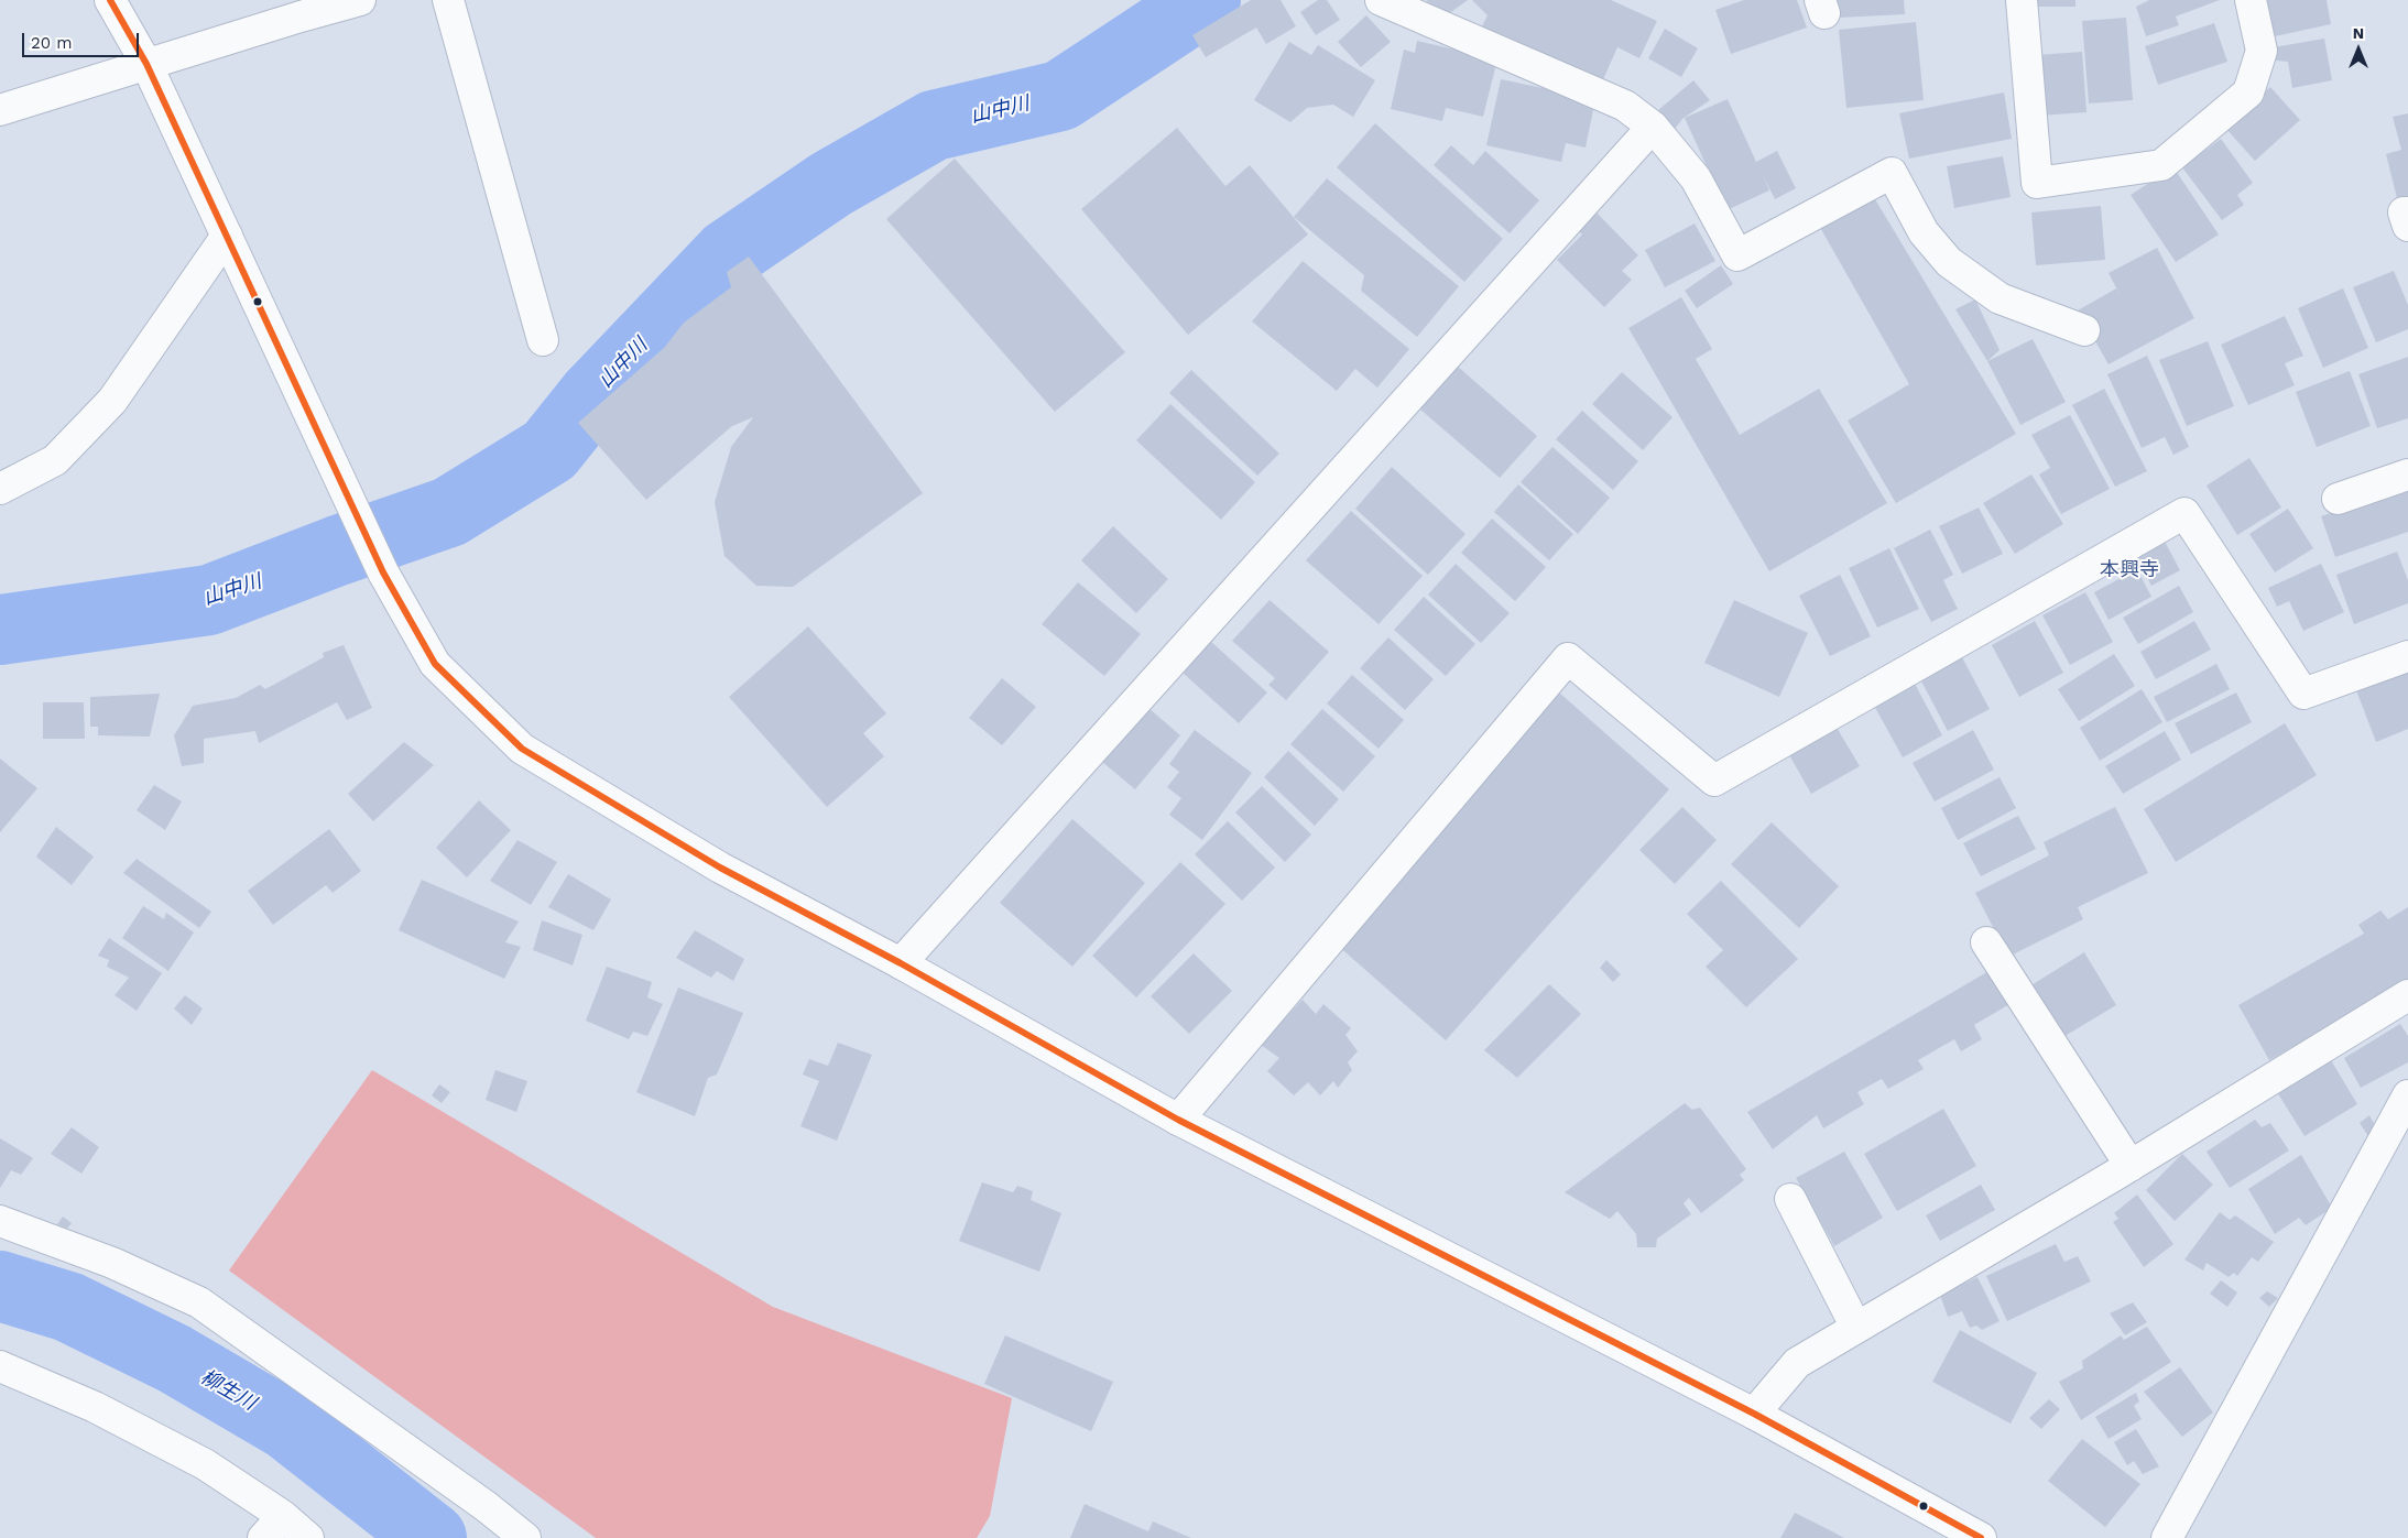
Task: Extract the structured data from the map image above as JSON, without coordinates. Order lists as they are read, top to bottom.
{
  "districts": ["本興寺"],
  "water": ["山中川", "柳生川"],
  "scale_bar": "20 m",
  "north": "top"
}
